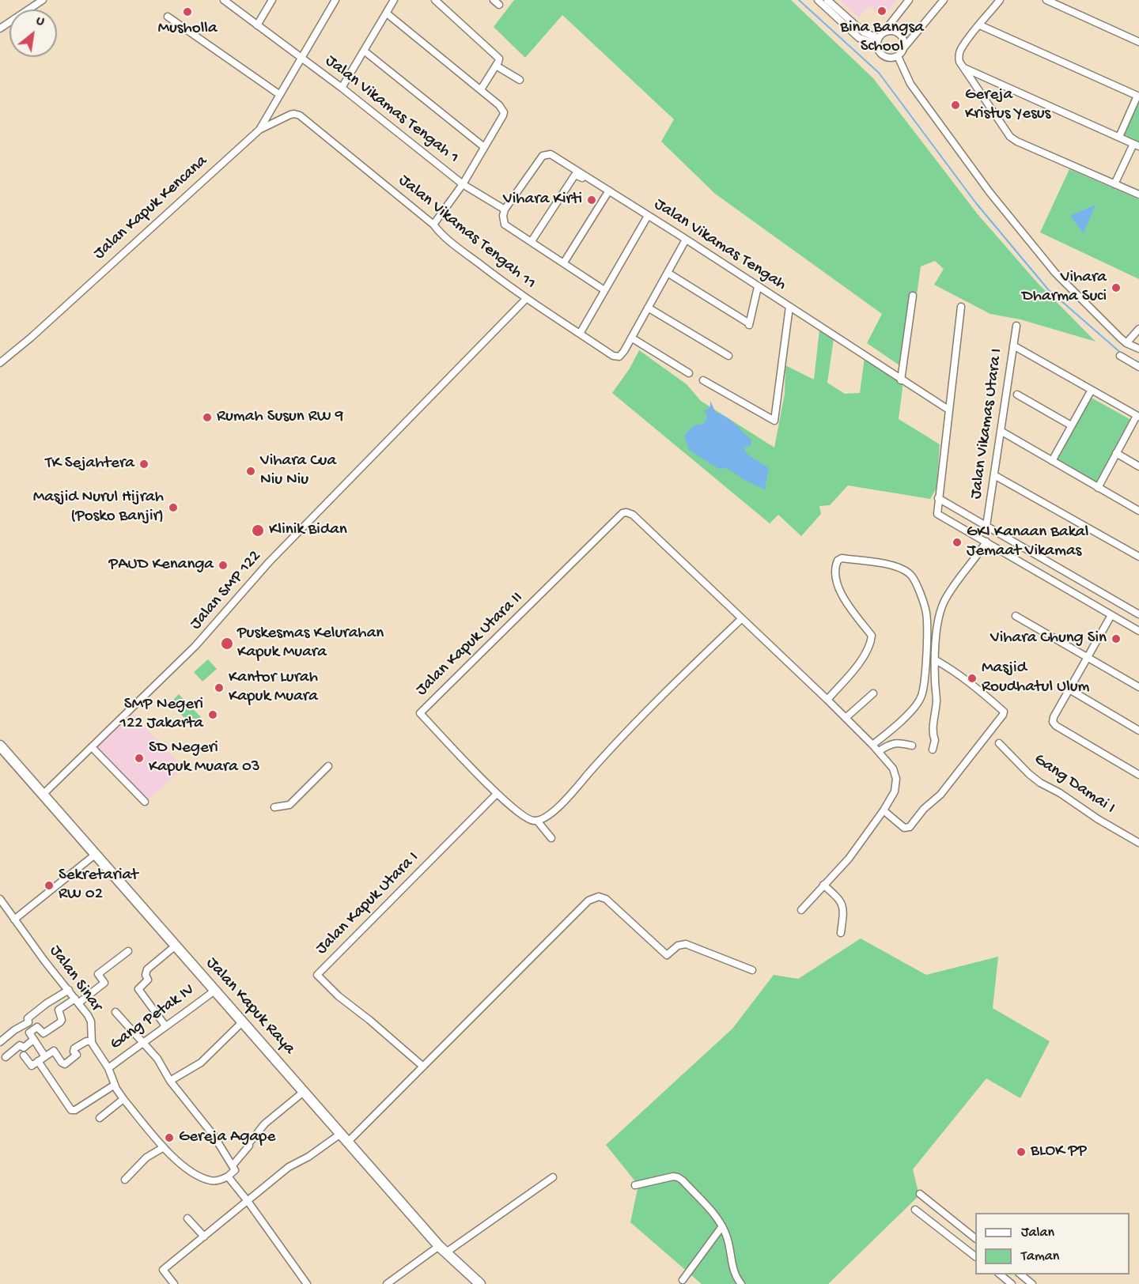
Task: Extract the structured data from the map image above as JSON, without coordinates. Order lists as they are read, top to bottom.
{
  "streets": {
    "main road": ["Jalan Kapuk Raya"],
    "street": [
      "Jalan Vikamas Tengah 1",
      "Jalan Kapuk Kencana",
      "Jalan Vikamas Tengah 11",
      "Jalan Vikamas Tengah",
      "Jalan Vikamas Utara I",
      "Jalan SMP 122",
      "Jalan Kapuk Utara II",
      "Gang Damai I",
      "Jalan Kapuk Utara I",
      "Jalan Sinar",
      "Gang Petak IV"
    ]
  },
  "crossings": [
    ["Jalan Vikamas Tengah 1", "Jalan Kapuk Kencana"],
    ["Jalan Vikamas Tengah 1", "Jalan Vikamas Tengah 11"],
    ["Jalan Vikamas Tengah 1", "Jalan Vikamas Tengah"],
    ["Jalan Kapuk Kencana", "Jalan Vikamas Tengah 11"],
    ["Jalan Vikamas Tengah 11", "Jalan Vikamas Tengah"],
    ["Jalan Vikamas Tengah 11", "Jalan SMP 122"],
    ["Jalan SMP 122", "Jalan Kapuk Raya"],
    ["Jalan Kapuk Utara II", "Jalan Kapuk Utara I"],
    ["Jalan Sinar", "Gang Petak IV"],
    ["Jalan Kapuk Raya", "Gang Petak IV"]
  ],
  "places": [
    "Bina Bangsa School",
    "Musholla",
    "Gereja Kristus Yesus",
    "Vihara Kirti",
    "Vihara Dharma Suci",
    "Rumah Susun RW 9",
    "TK Sejahtera",
    "Vihara Cua Niu Niu",
    "Masjid Nurul Hijrah (Posko Banjir)",
    "Klinik Bidan",
    "GKI Kanaan Bakal Jemaat Vikamas",
    "PAUD Kenanga",
    "Vihara Chung Sin",
    "Puskesmas Kelurahan Kapuk Muara",
    "Masjid Roudhatul Ulum",
    "Kantor Lurah Kapuk Muara",
    "SMP Negeri 122 Jakarta",
    "SD Negeri Kapuk Muara 03",
    "Sekretariat RW 02",
    "Gereja Agape",
    "BLOK PP"
  ],
  "legend": ["Jalan", "Taman"],
  "north": "top right"
}
